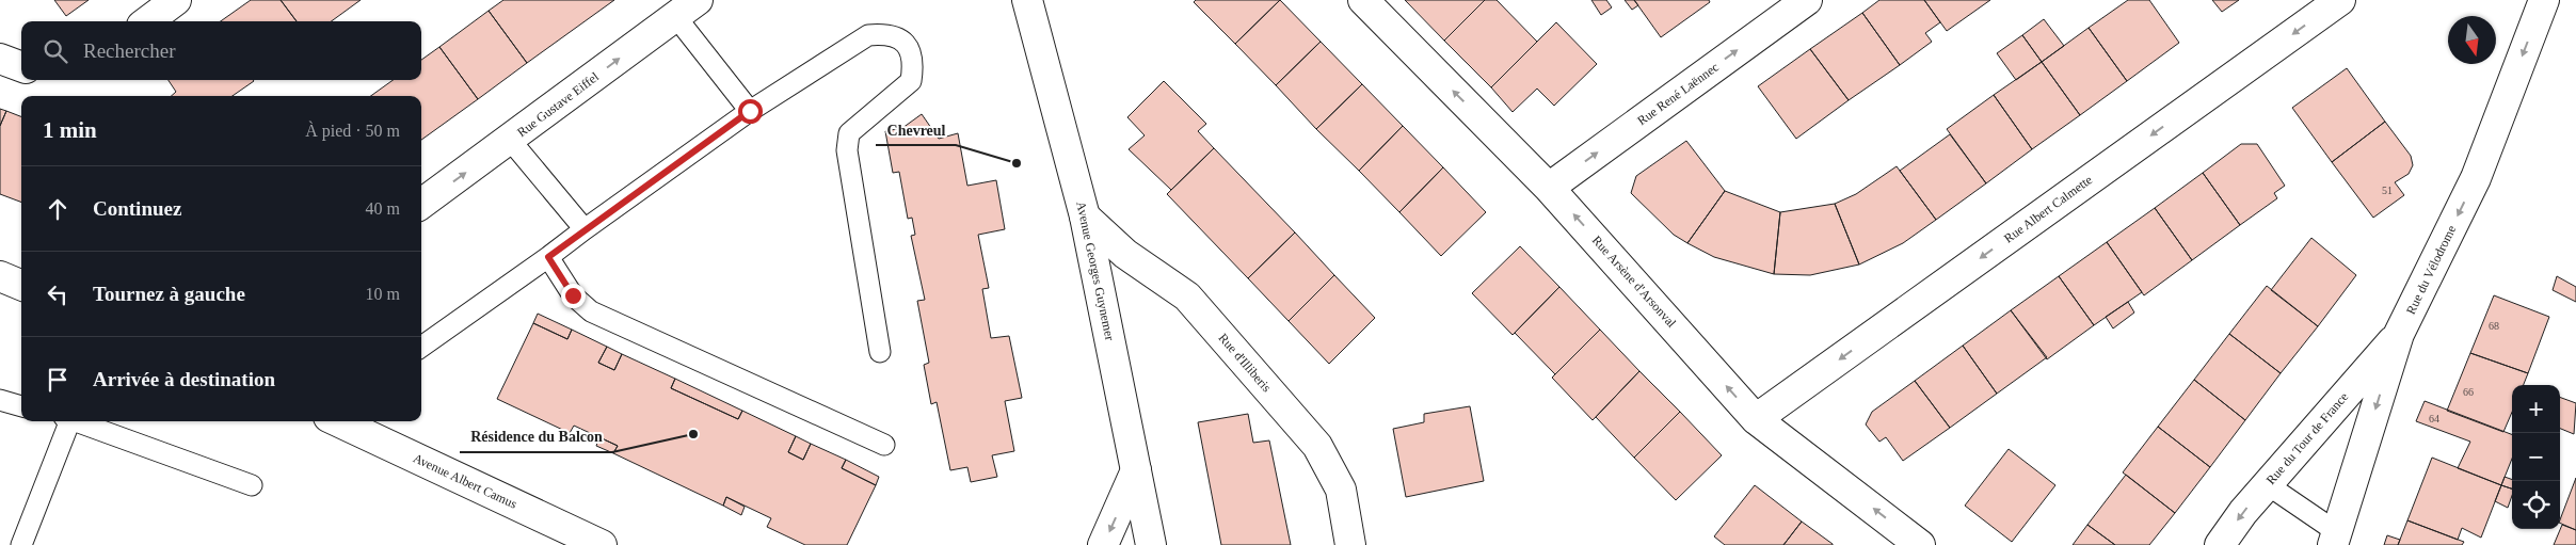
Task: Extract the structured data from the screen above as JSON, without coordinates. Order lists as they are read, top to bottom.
{
  "streets": {
    "street": [
      "Rue René Laënnec",
      "Rue Gustave Eiffel",
      "Rue Albert Calmette",
      "Rue du Vélodrome",
      "Avenue Georges Guynemer",
      "Rue Arsène d'Arsonval",
      "Rue d'Illiberis",
      "Rue du Tour de France",
      "Avenue Albert Camus"
    ]
  },
  "crossings": [
    ["Rue René Laënnec", "Rue Arsène d'Arsonval"],
    ["Rue Albert Calmette", "Rue Arsène d'Arsonval"],
    ["Rue du Vélodrome", "Rue du Tour de France"],
    ["Avenue Georges Guynemer", "Rue d'Illiberis"]
  ],
  "one_way": [
    "Rue René Laënnec",
    "Rue Gustave Eiffel",
    "Rue Albert Calmette",
    "Rue du Vélodrome",
    "Rue Arsène d'Arsonval"
  ],
  "places": ["Chevreul", "Résidence du Balcon"],
  "house_numbers": [
    "51",
    "68",
    "66",
    "64"
  ],
  "north": "bottom",
  "page": {
    "search": "Rechercher",
    "heading": ["1 min", "À pied · 50 m"],
    "list": [
      ["Continuez", "40 m"],
      ["Tournez à gauche", "10 m"],
      "Arrivée à destination"
    ],
    "map_buttons": ["+", "−"]
  }
}
